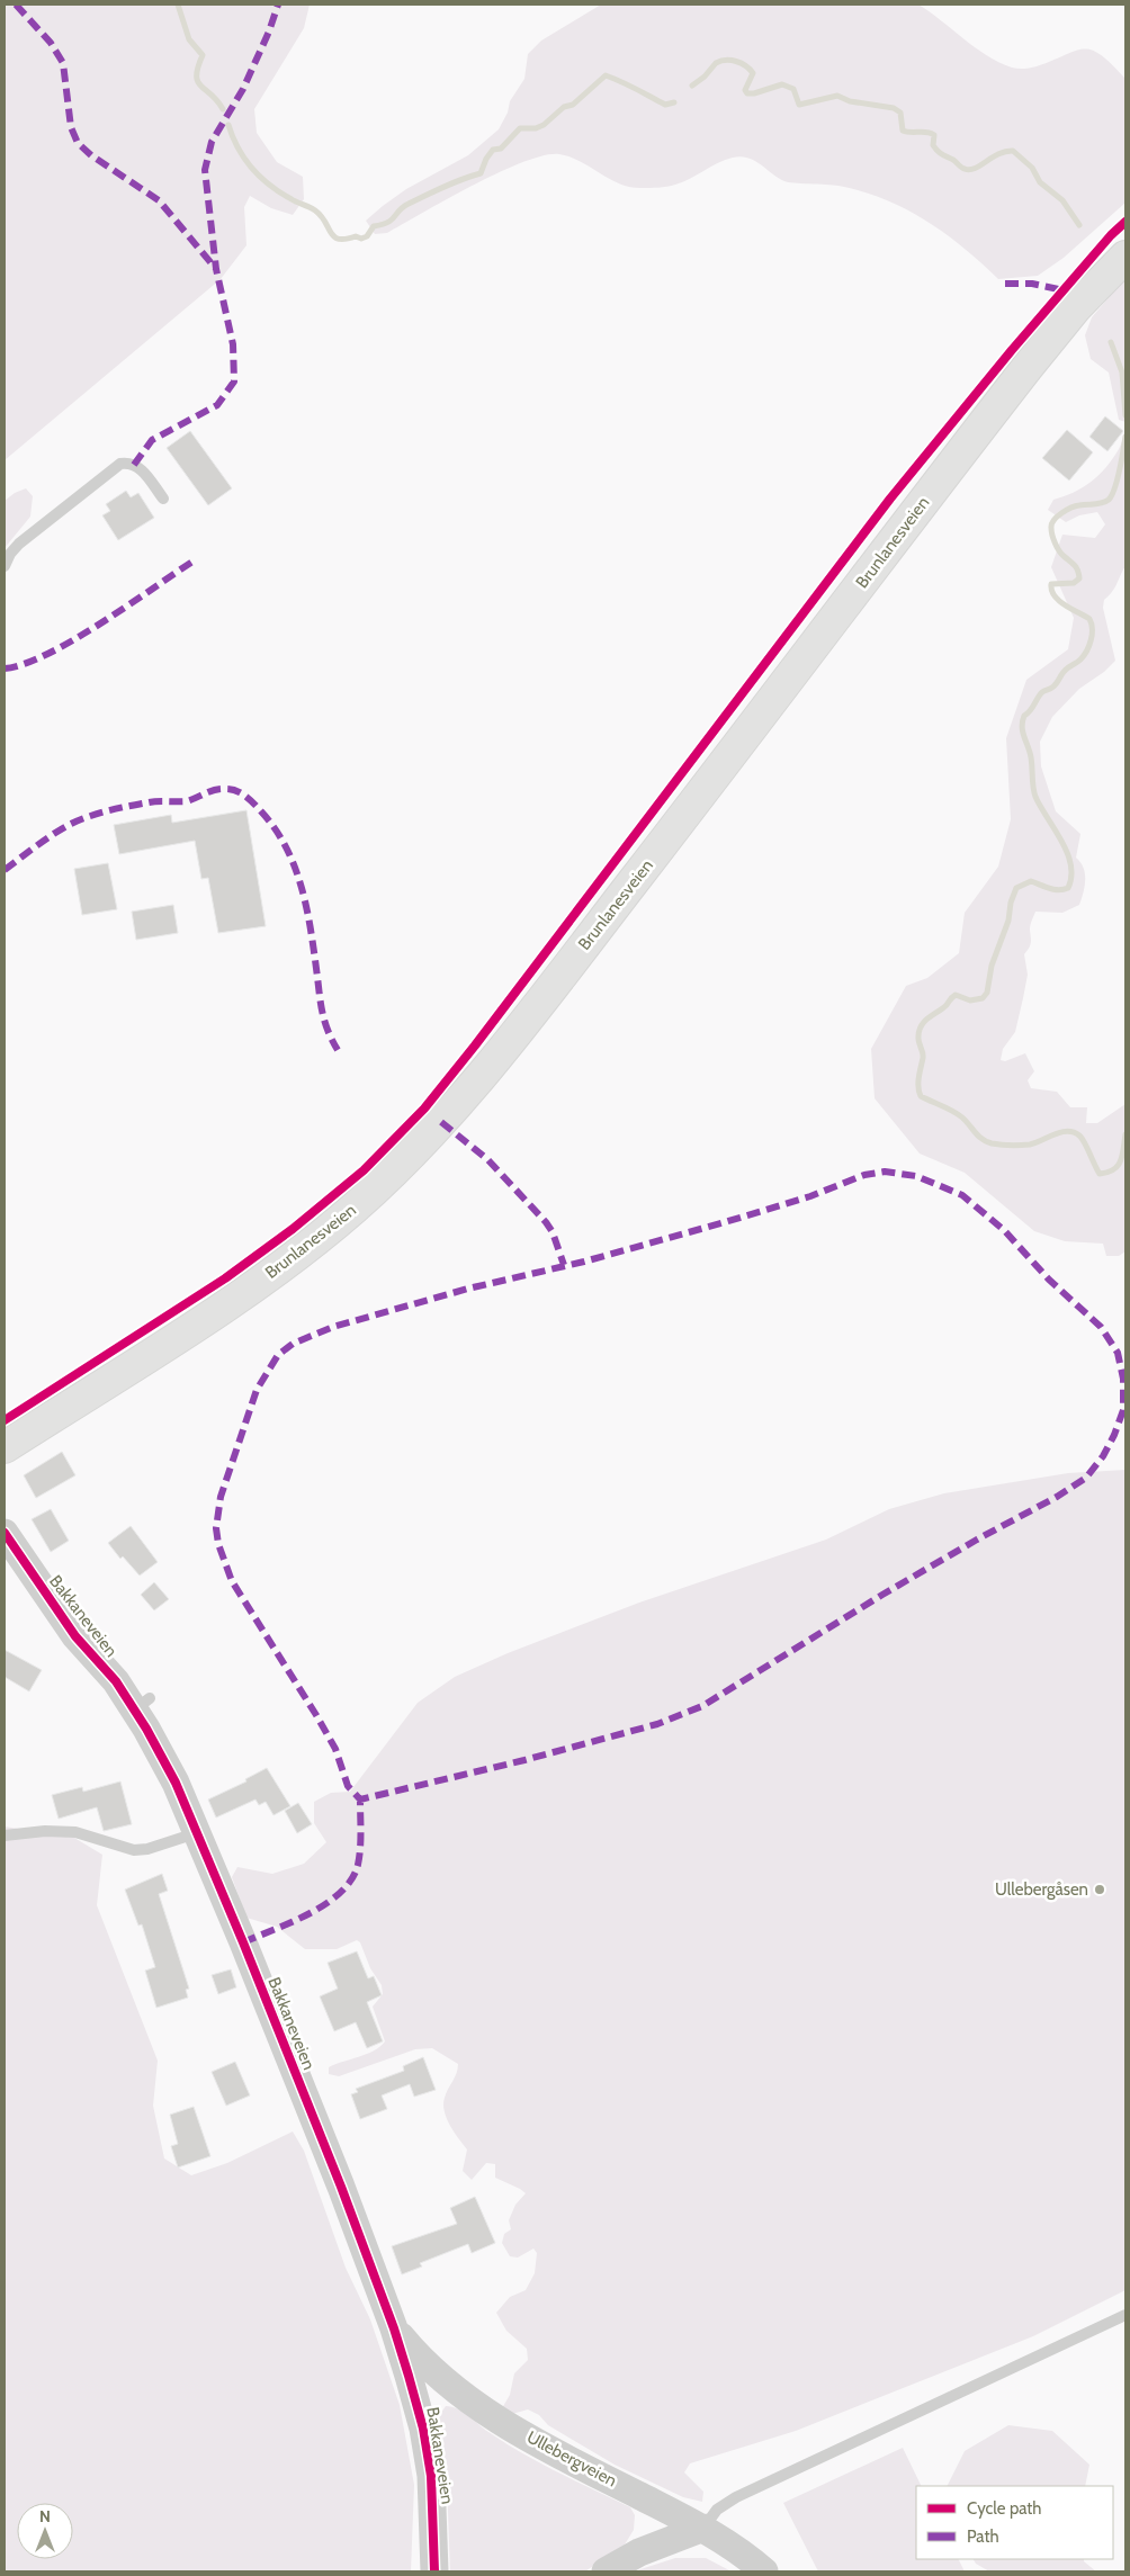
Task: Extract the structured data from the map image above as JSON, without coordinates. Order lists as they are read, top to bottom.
{
  "streets": {
    "main road": ["Brunlanesveien"],
    "street": ["Bakkaneveien", "Ullebergveien"]
  },
  "crossings": [
    ["Bakkaneveien", "Ullebergveien"]
  ],
  "places": ["Ullebergåsen"],
  "legend": ["Cycle path", "Path"],
  "north": "top"
}
